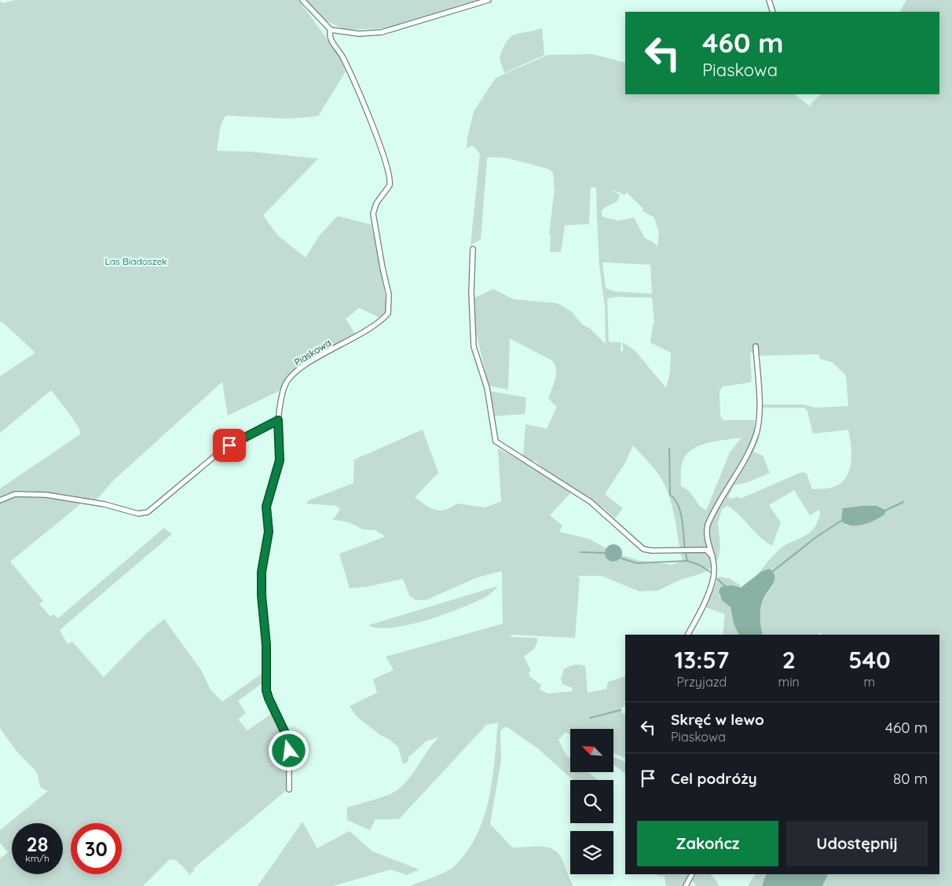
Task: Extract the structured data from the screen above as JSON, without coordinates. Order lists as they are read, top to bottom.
{
  "streets": {
    "street": ["Piaskowa"]
  },
  "parks": ["Las Biadoszek"],
  "north": "top left",
  "page": {
    "turn": ["460 m", "Piaskowa"],
    "eta": [
      "13:57",
      "Przyjazd",
      "2",
      "min",
      "540",
      "m"
    ],
    "list": [
      {
        "name": "Skręć w lewo",
        "note": "Piaskowa",
        "value": "460 m"
      },
      {
        "name": "Cel podróży",
        "value": "80 m"
      }
    ],
    "buttons": ["Zakończ", "Udostępnij"],
    "speed": "28 km/h",
    "limit": "30"
  }
}
